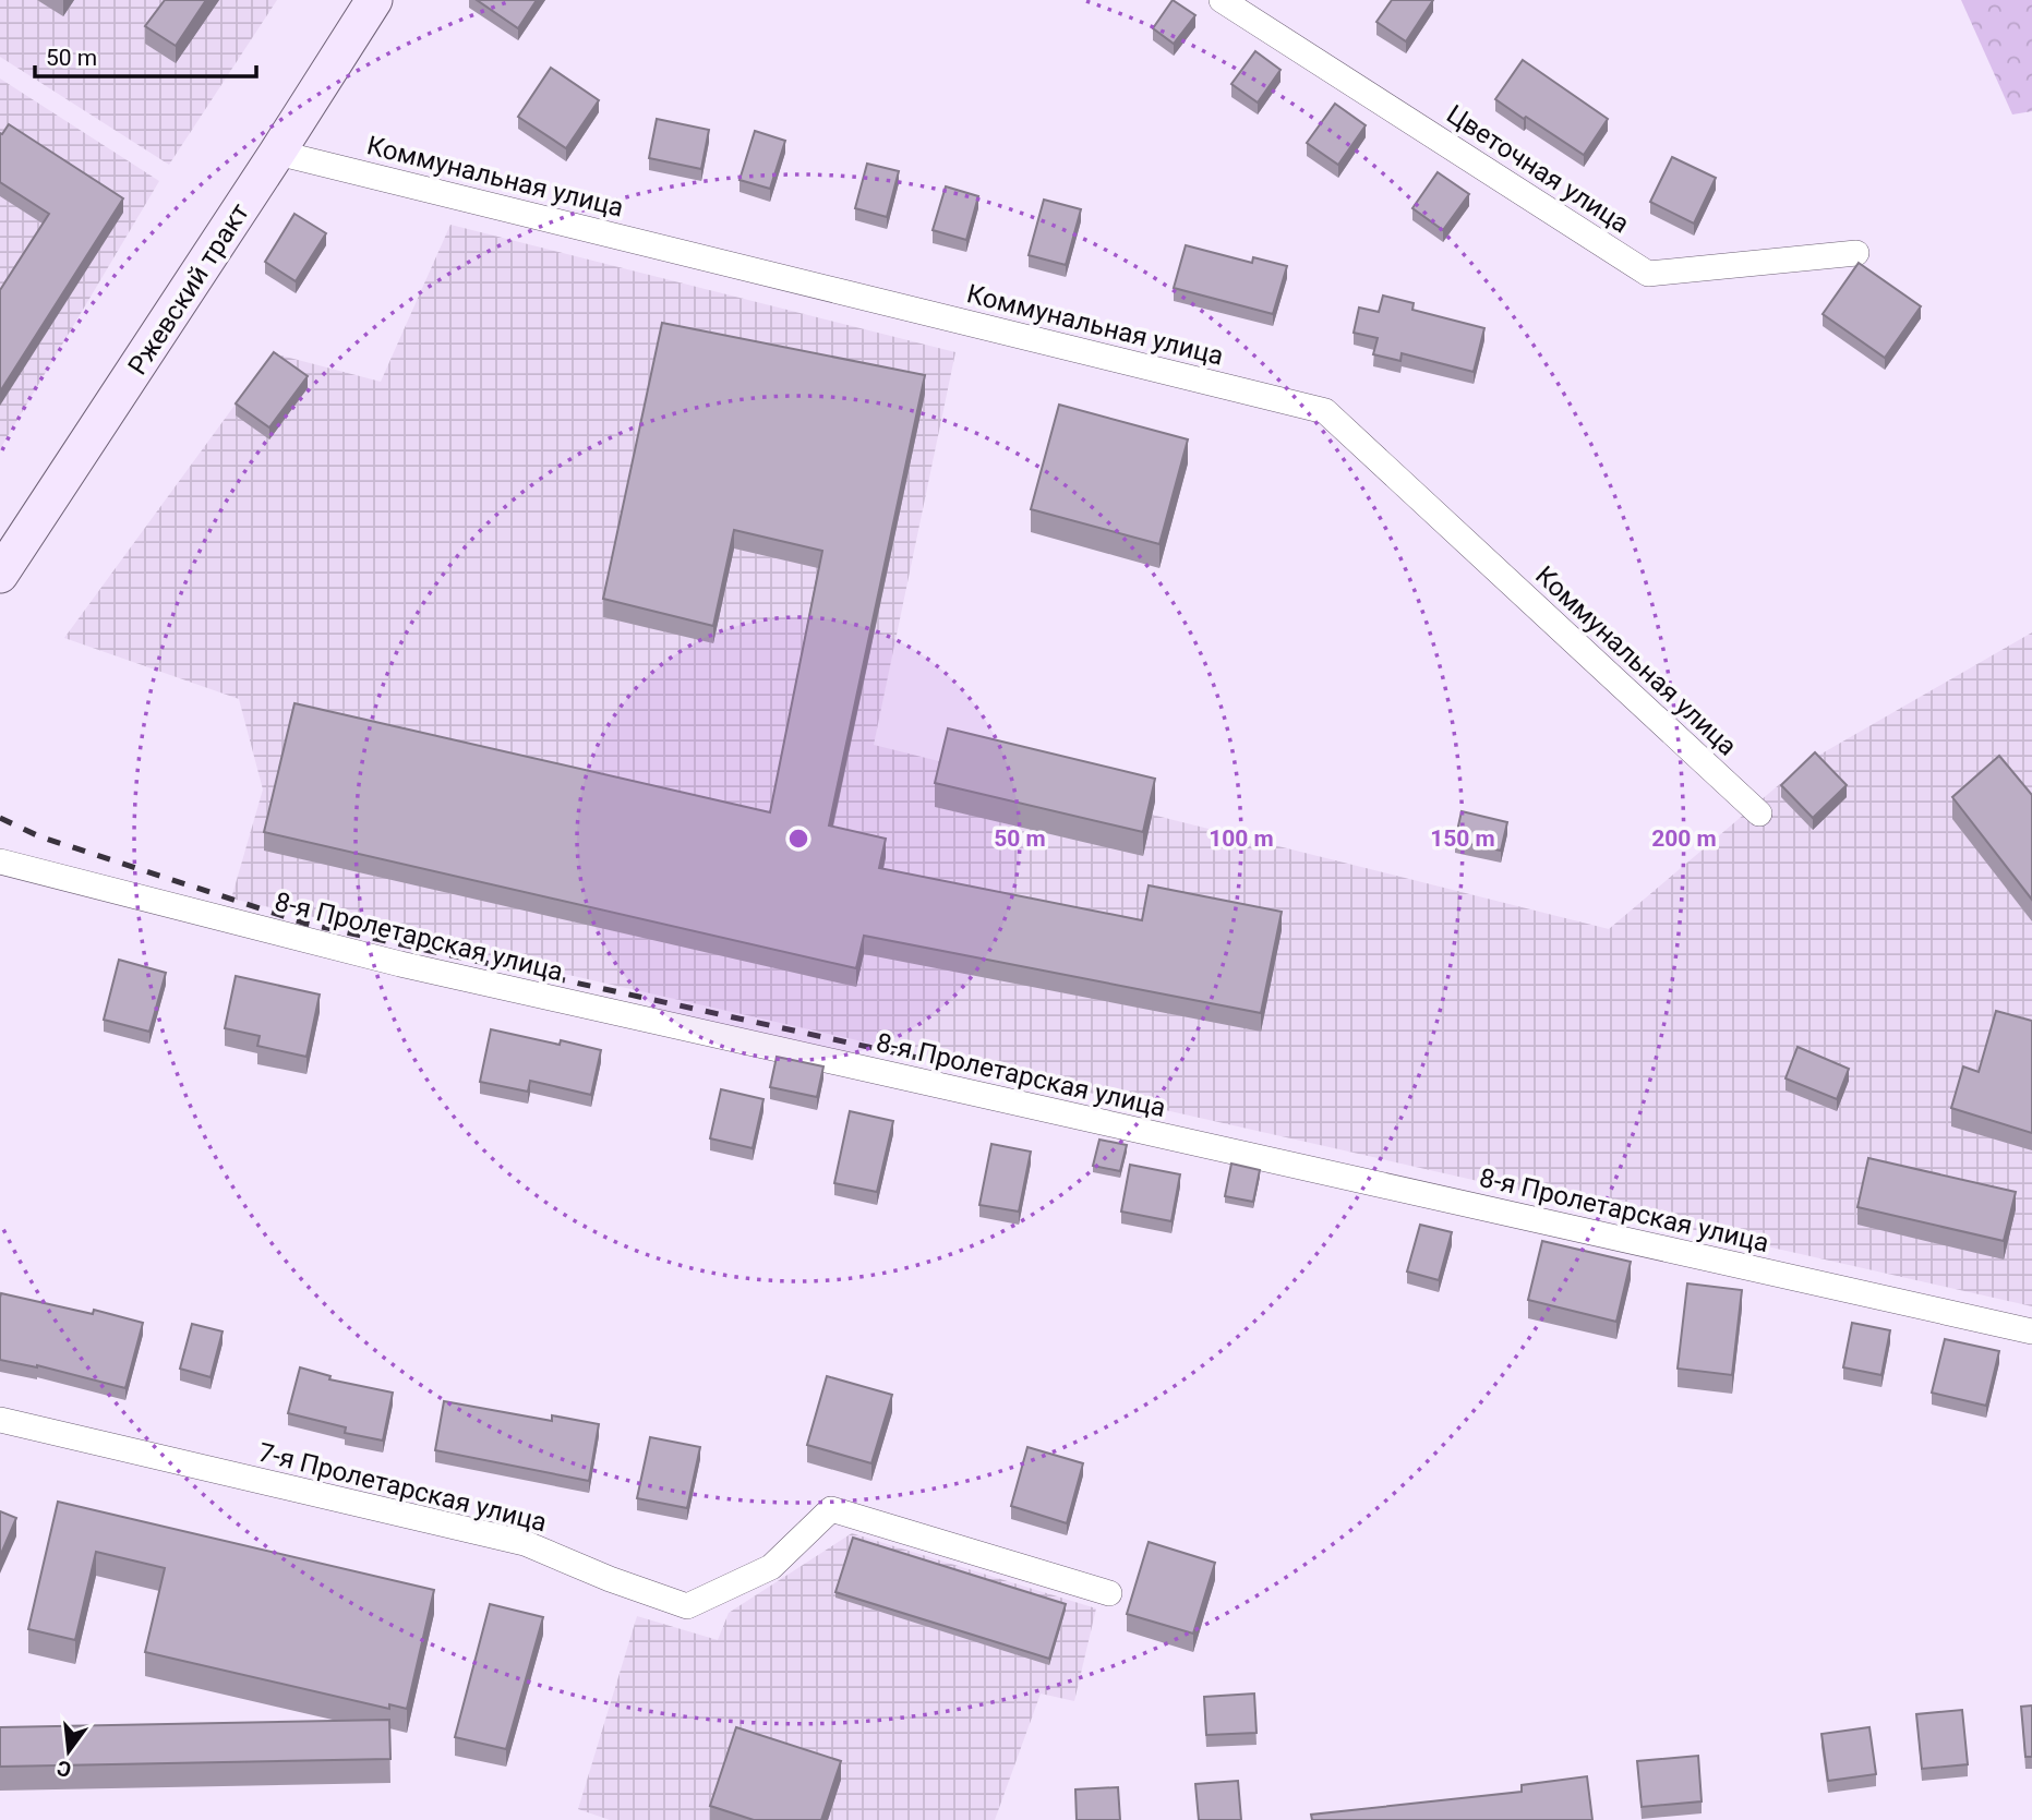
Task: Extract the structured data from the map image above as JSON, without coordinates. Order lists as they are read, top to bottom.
{
  "streets": {
    "main road": ["Ржевский тракт"],
    "street": [
      "Цветочная улица",
      "Коммунальная улица",
      "8-я Пролетарская улица",
      "7-я Пролетарская улица"
    ]
  },
  "crossings": [
    ["Коммунальная улица", "Ржевский тракт"]
  ],
  "scale_bar": "50 m",
  "north": "bottom",
  "rings": [
    "50 m",
    "100 m",
    "150 m",
    "200 m"
  ]
}
